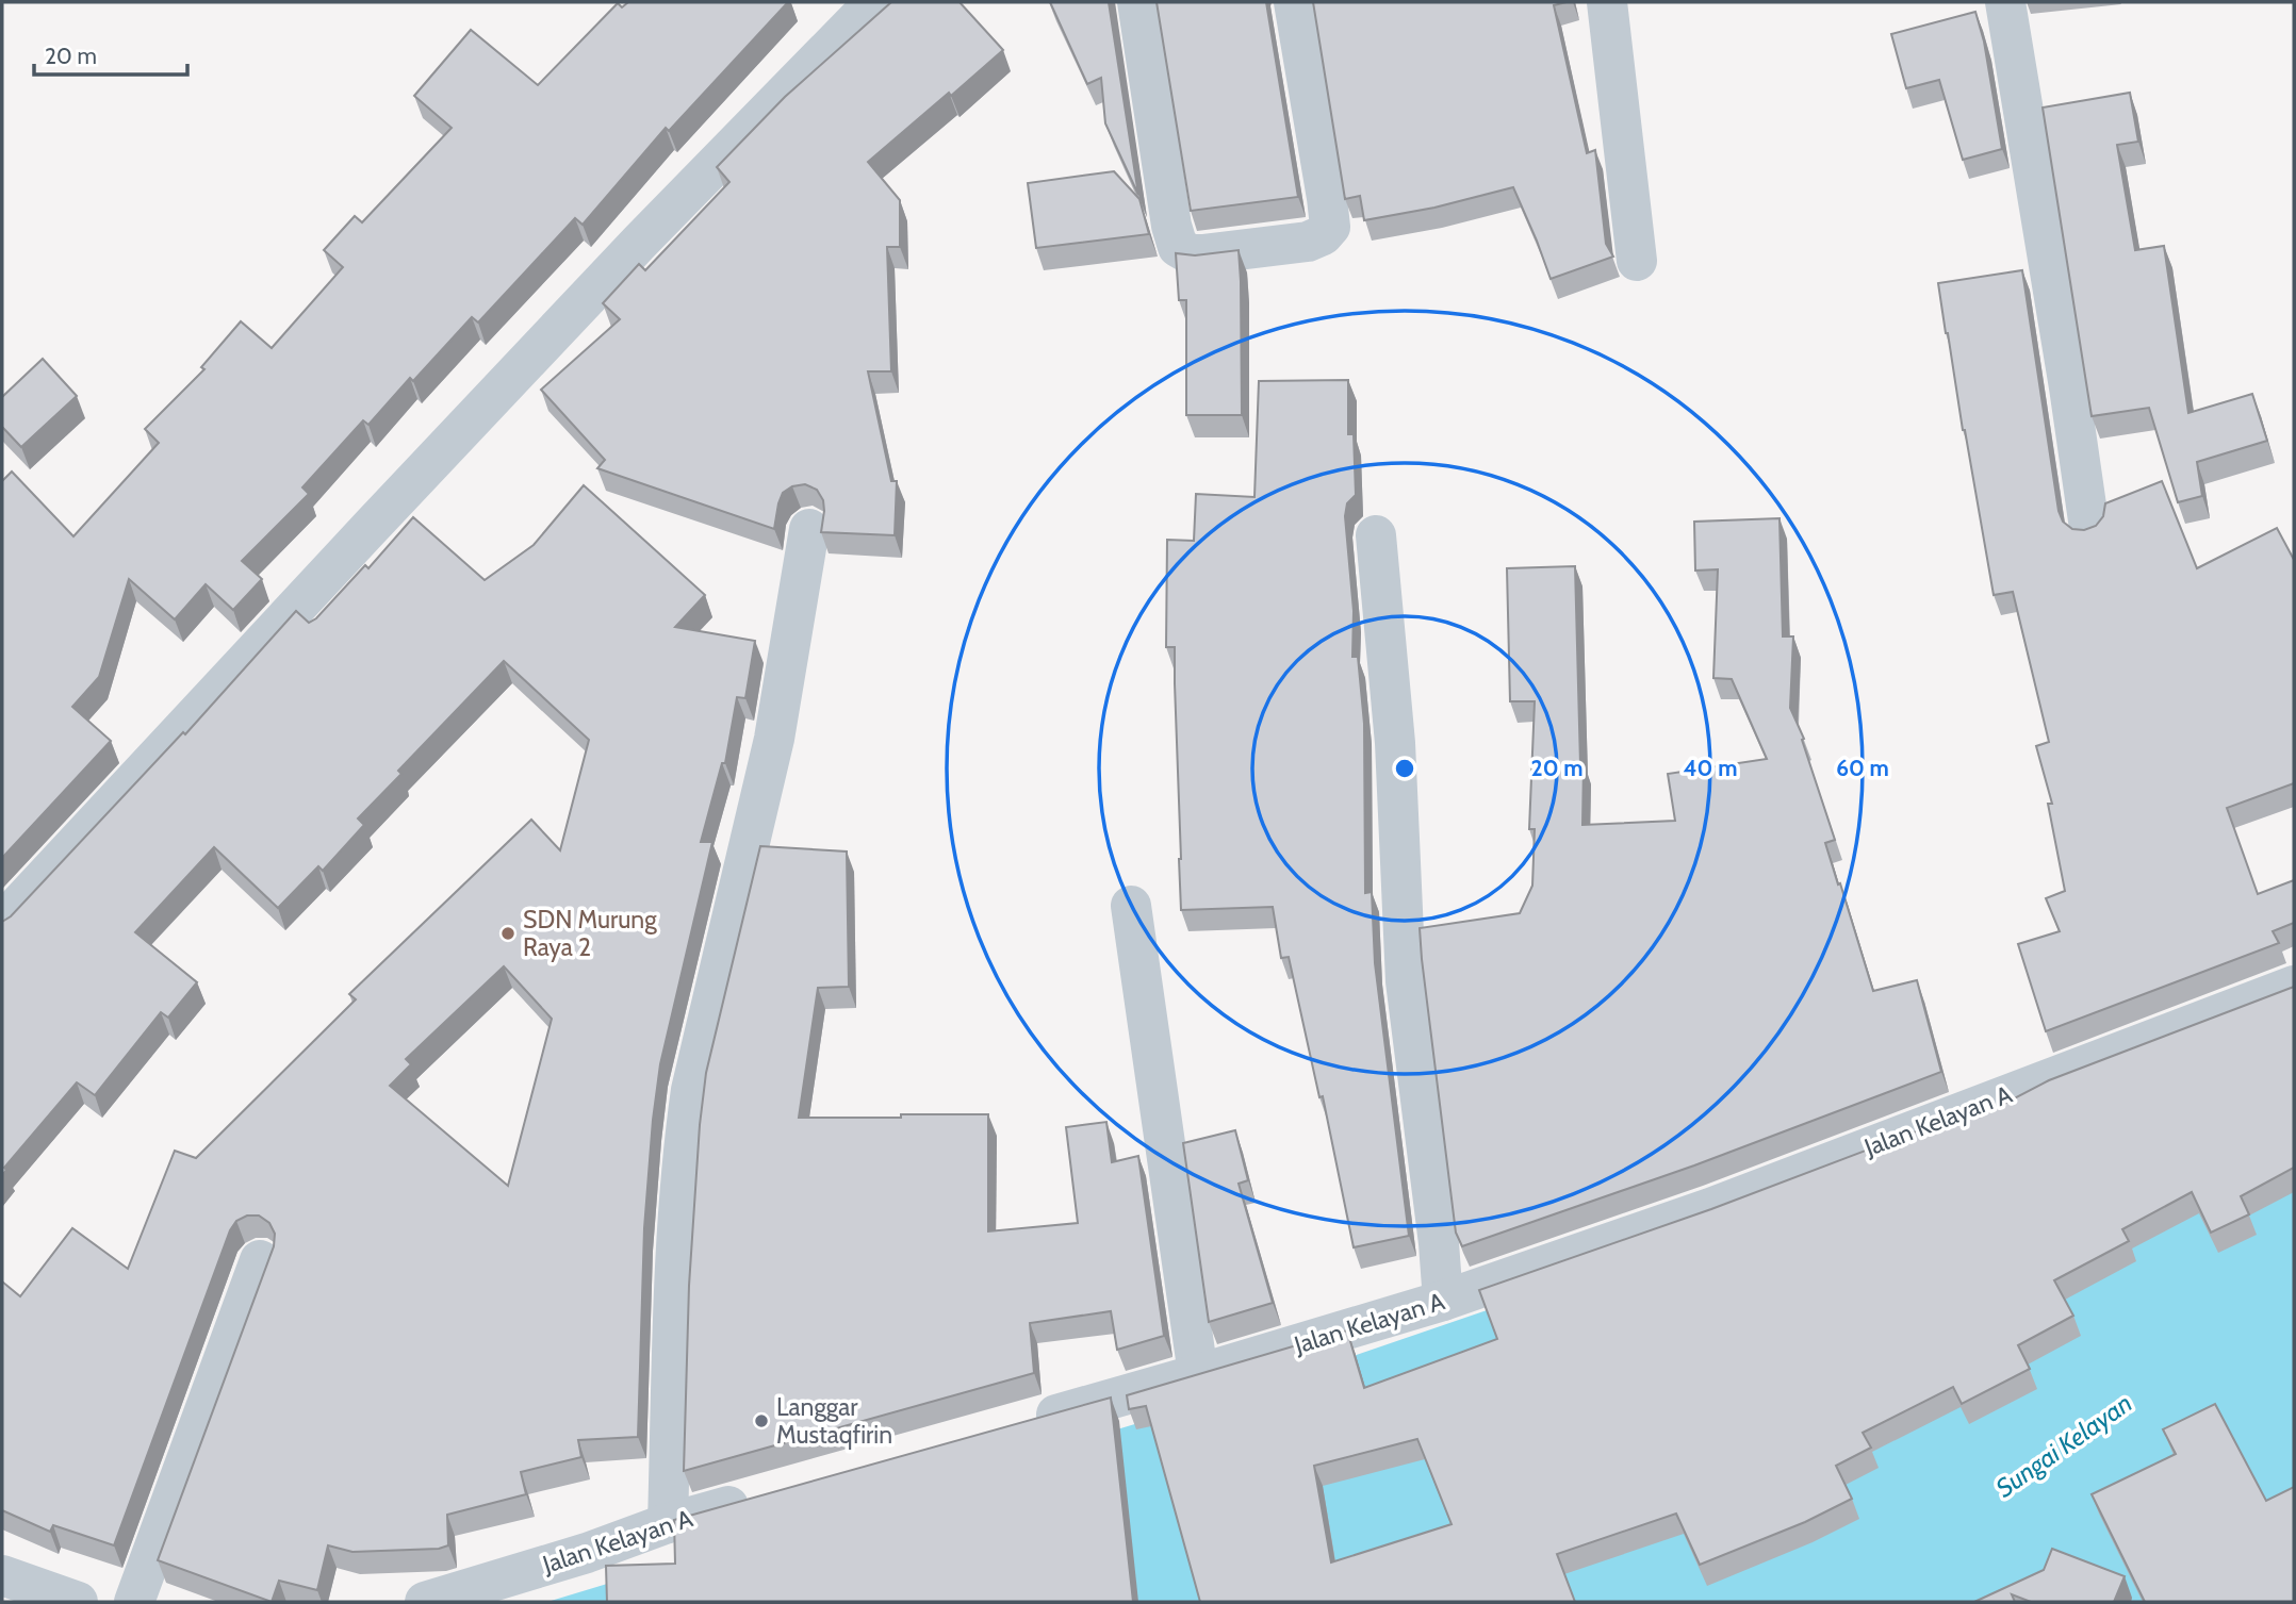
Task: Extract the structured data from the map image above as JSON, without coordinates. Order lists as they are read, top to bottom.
{
  "streets": {
    "street": ["Jalan Kelayan A"]
  },
  "water": ["Sungai Kelayan"],
  "places": ["SDN Murung Raya 2", "Langgar Mustaqfirin"],
  "scale_bar": "20 m",
  "rings": ["20 m", "40 m", "60 m"]
}
